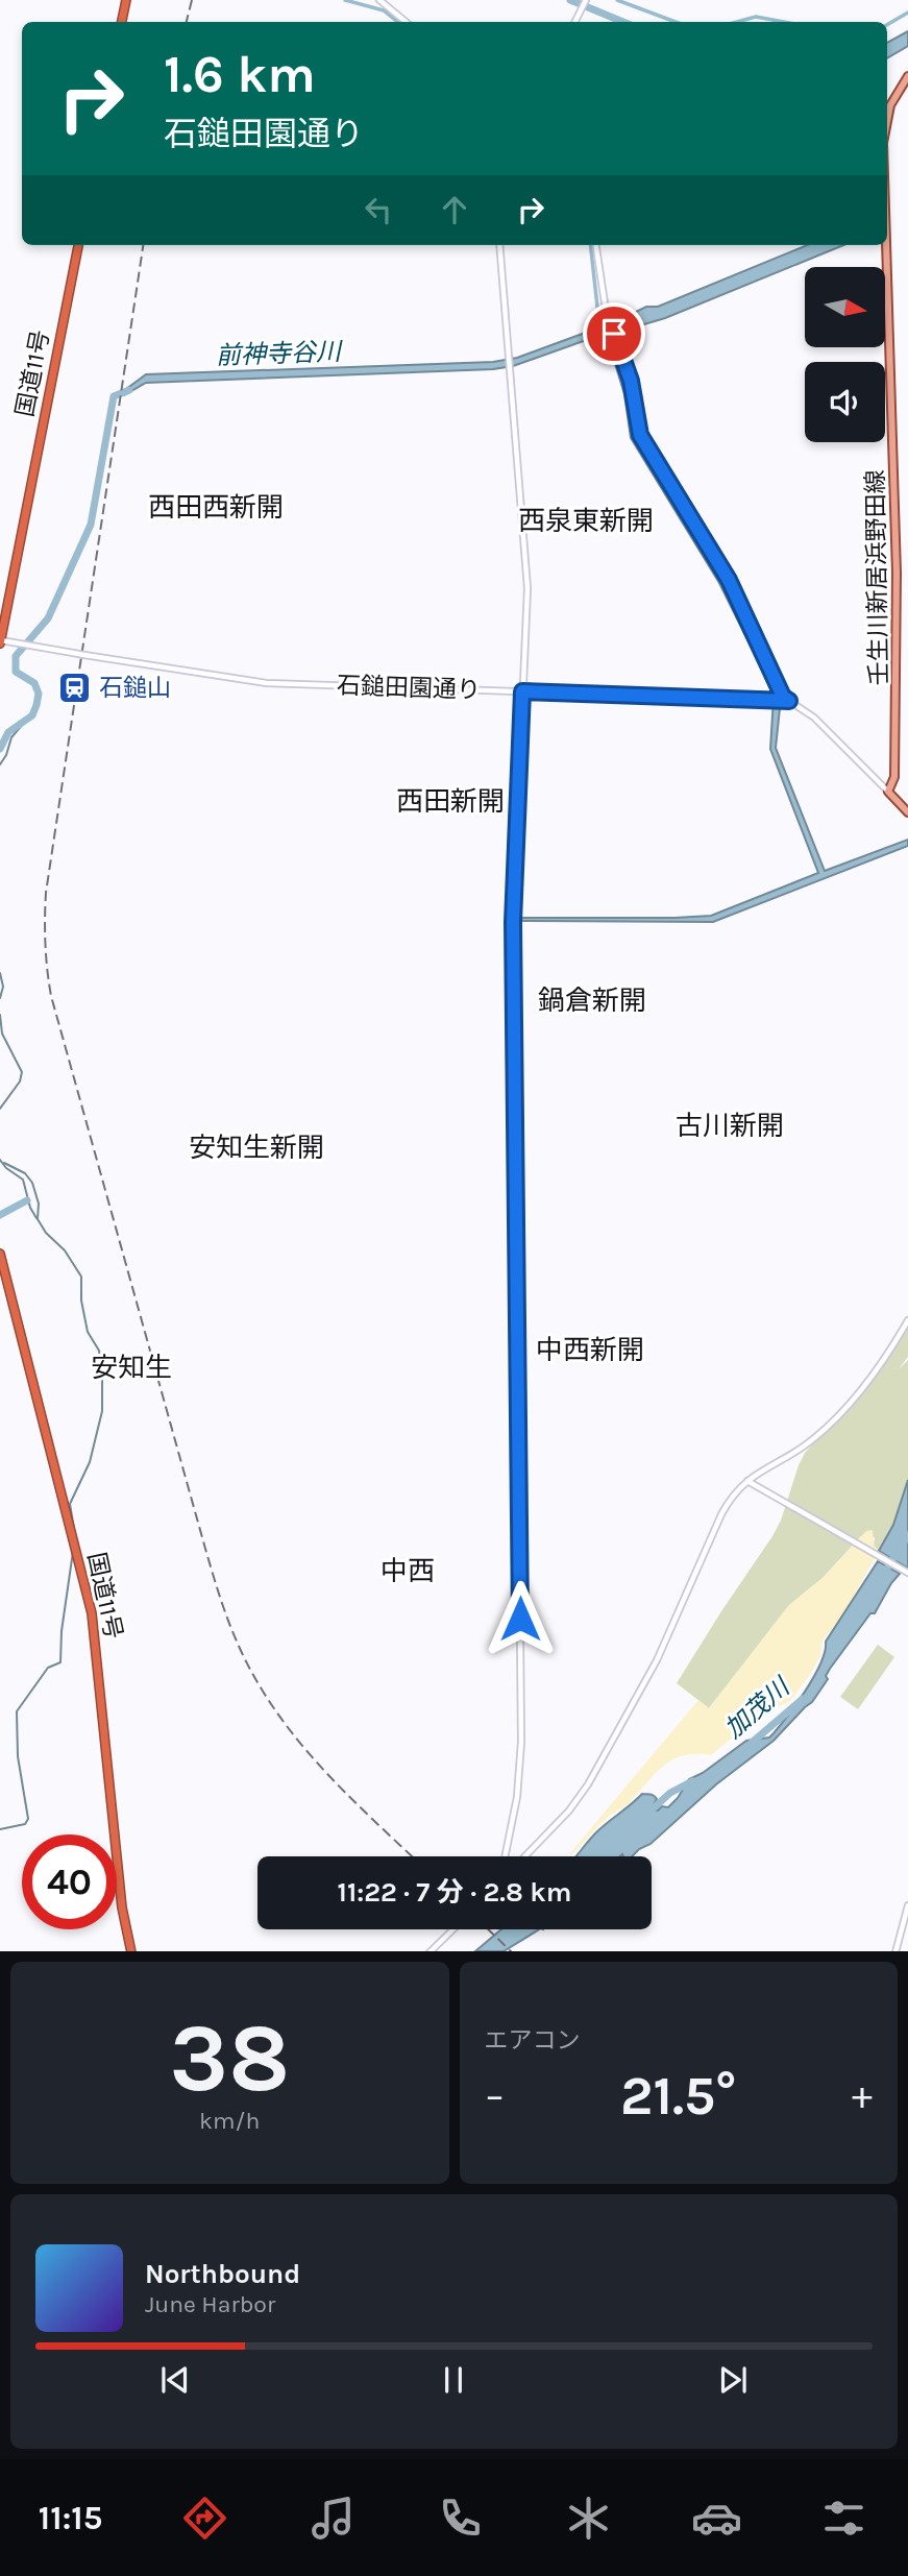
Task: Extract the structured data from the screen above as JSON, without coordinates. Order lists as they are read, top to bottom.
{
  "streets": {
    "highway": ["国道11号"],
    "main road": ["壬生川新居浜野田線"],
    "street": ["石鎚田園通り"]
  },
  "crossings": [
    ["国道11号", "石鎚田園通り"]
  ],
  "districts": [
    "西田西新開",
    "西泉東新開",
    "西田新開",
    "鍋倉新開",
    "古川新開",
    "安知生新開",
    "中西新開",
    "安知生",
    "中西"
  ],
  "water": ["前神寺谷川", "加茂川"],
  "places": {
    "station": ["石鎚山"]
  },
  "north": "right",
  "page": {
    "turn": ["1.6 km", "石鎚田園通り"],
    "limit": "40",
    "trip": "11:22 · 7 分 · 2.8 km",
    "tile": [
      ["38", "km/h"],
      "エアコン"
    ],
    "heat": ["−", "21.5°", "+"],
    "song": ["Northbound", "June Harbor"],
    "tabs": "11:15"
  }
}
